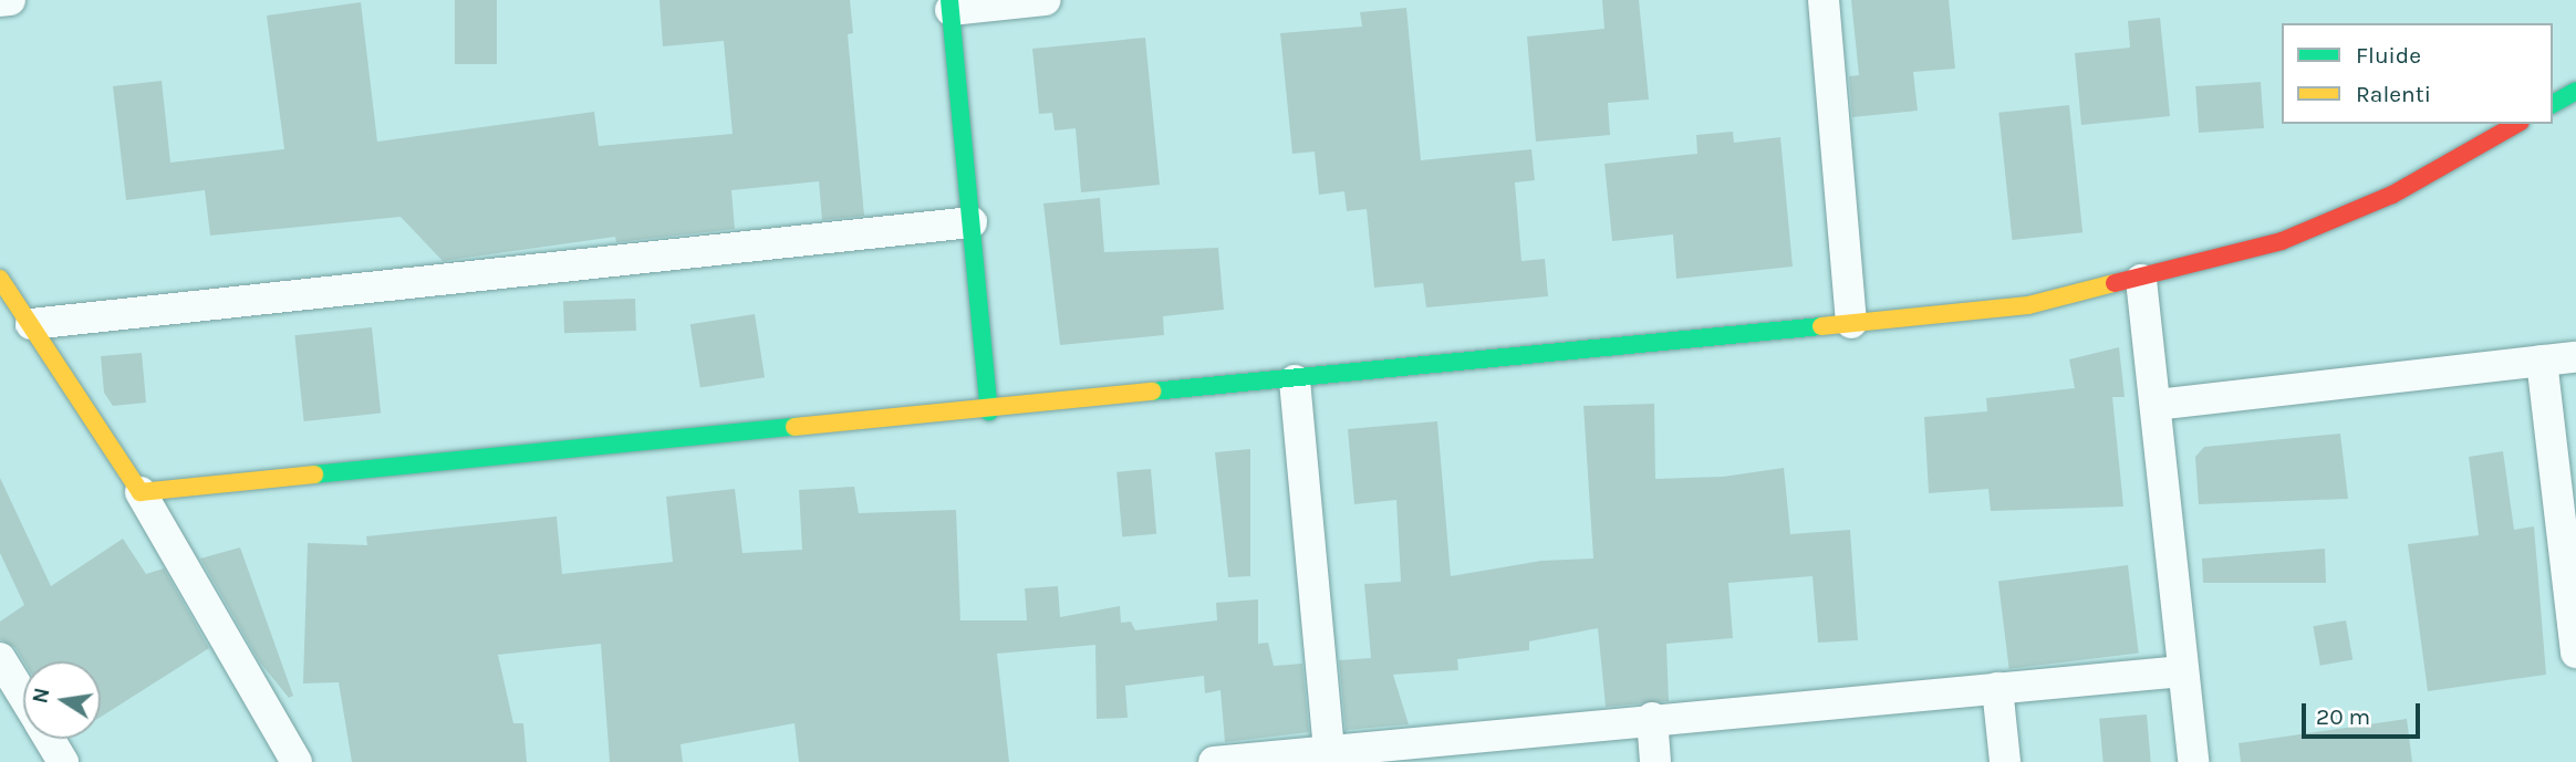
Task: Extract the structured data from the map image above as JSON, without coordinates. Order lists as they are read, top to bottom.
{
  "legend": ["Fluide", "Ralenti"],
  "scale_bar": "20 m",
  "north": "left"
}
